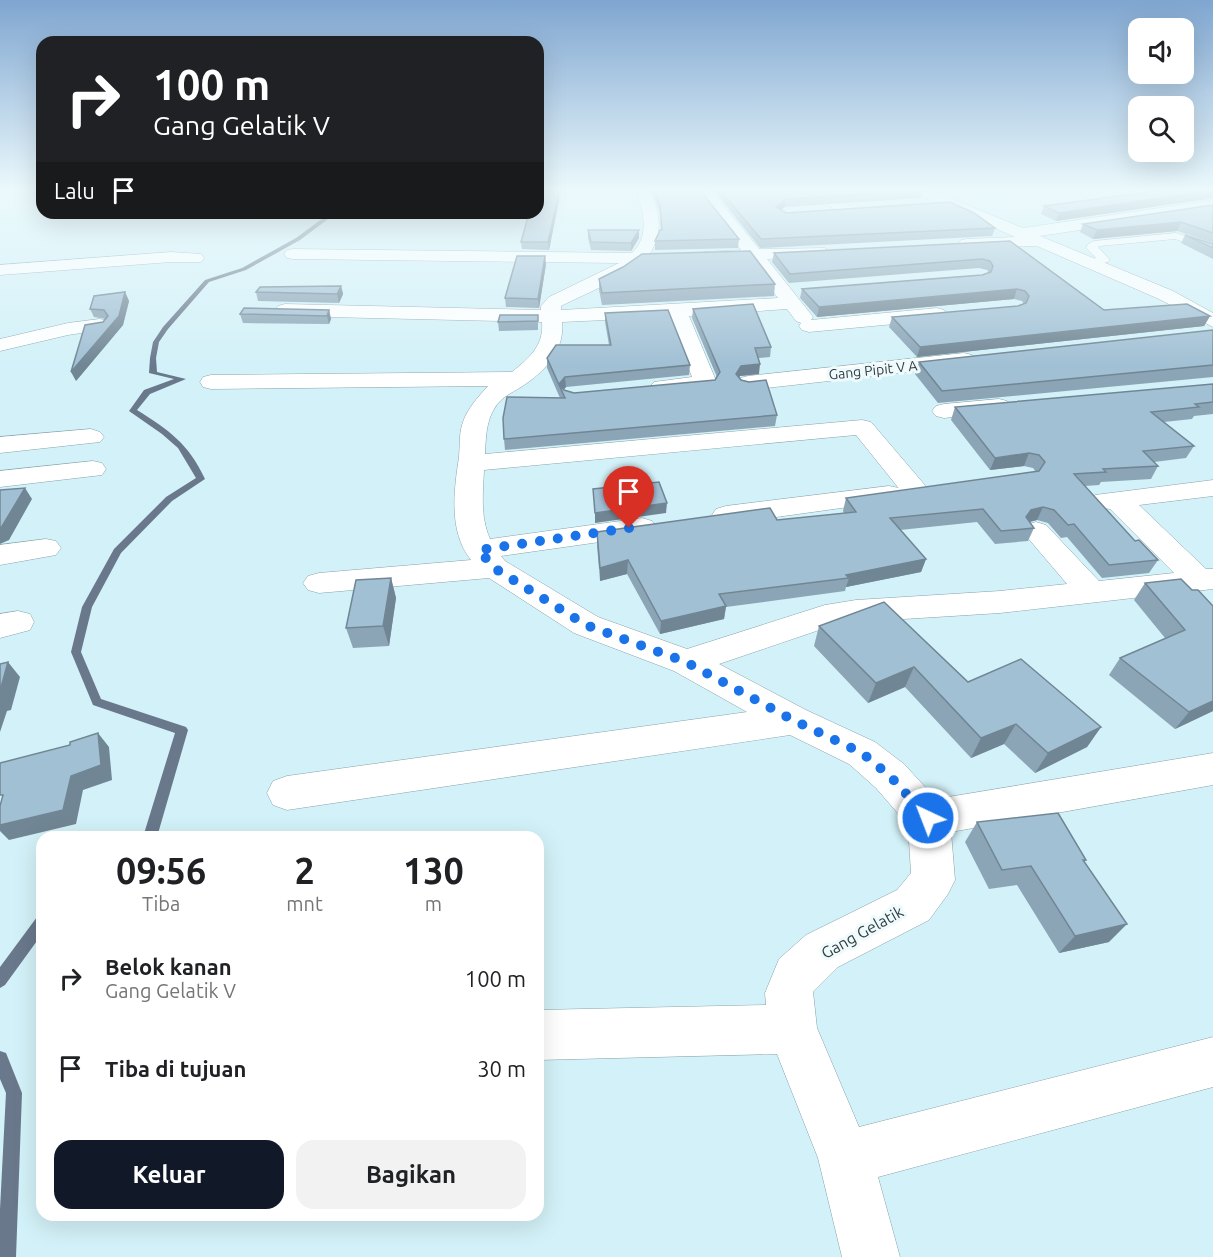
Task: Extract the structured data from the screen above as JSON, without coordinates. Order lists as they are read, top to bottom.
{
  "streets": {
    "street": ["Gang Pipit V A", "Gang Gelatik"]
  },
  "page": {
    "turn": ["100 m", "Gang Gelatik V"],
    "then": "Lalu",
    "eta": [
      "09:56",
      "Tiba",
      "2",
      "mnt",
      "130",
      "m"
    ],
    "list": [
      {
        "name": "Belok kanan",
        "note": "Gang Gelatik V",
        "value": "100 m"
      },
      {
        "name": "Tiba di tujuan",
        "value": "30 m"
      }
    ],
    "buttons": ["Keluar", "Bagikan"]
  }
}
